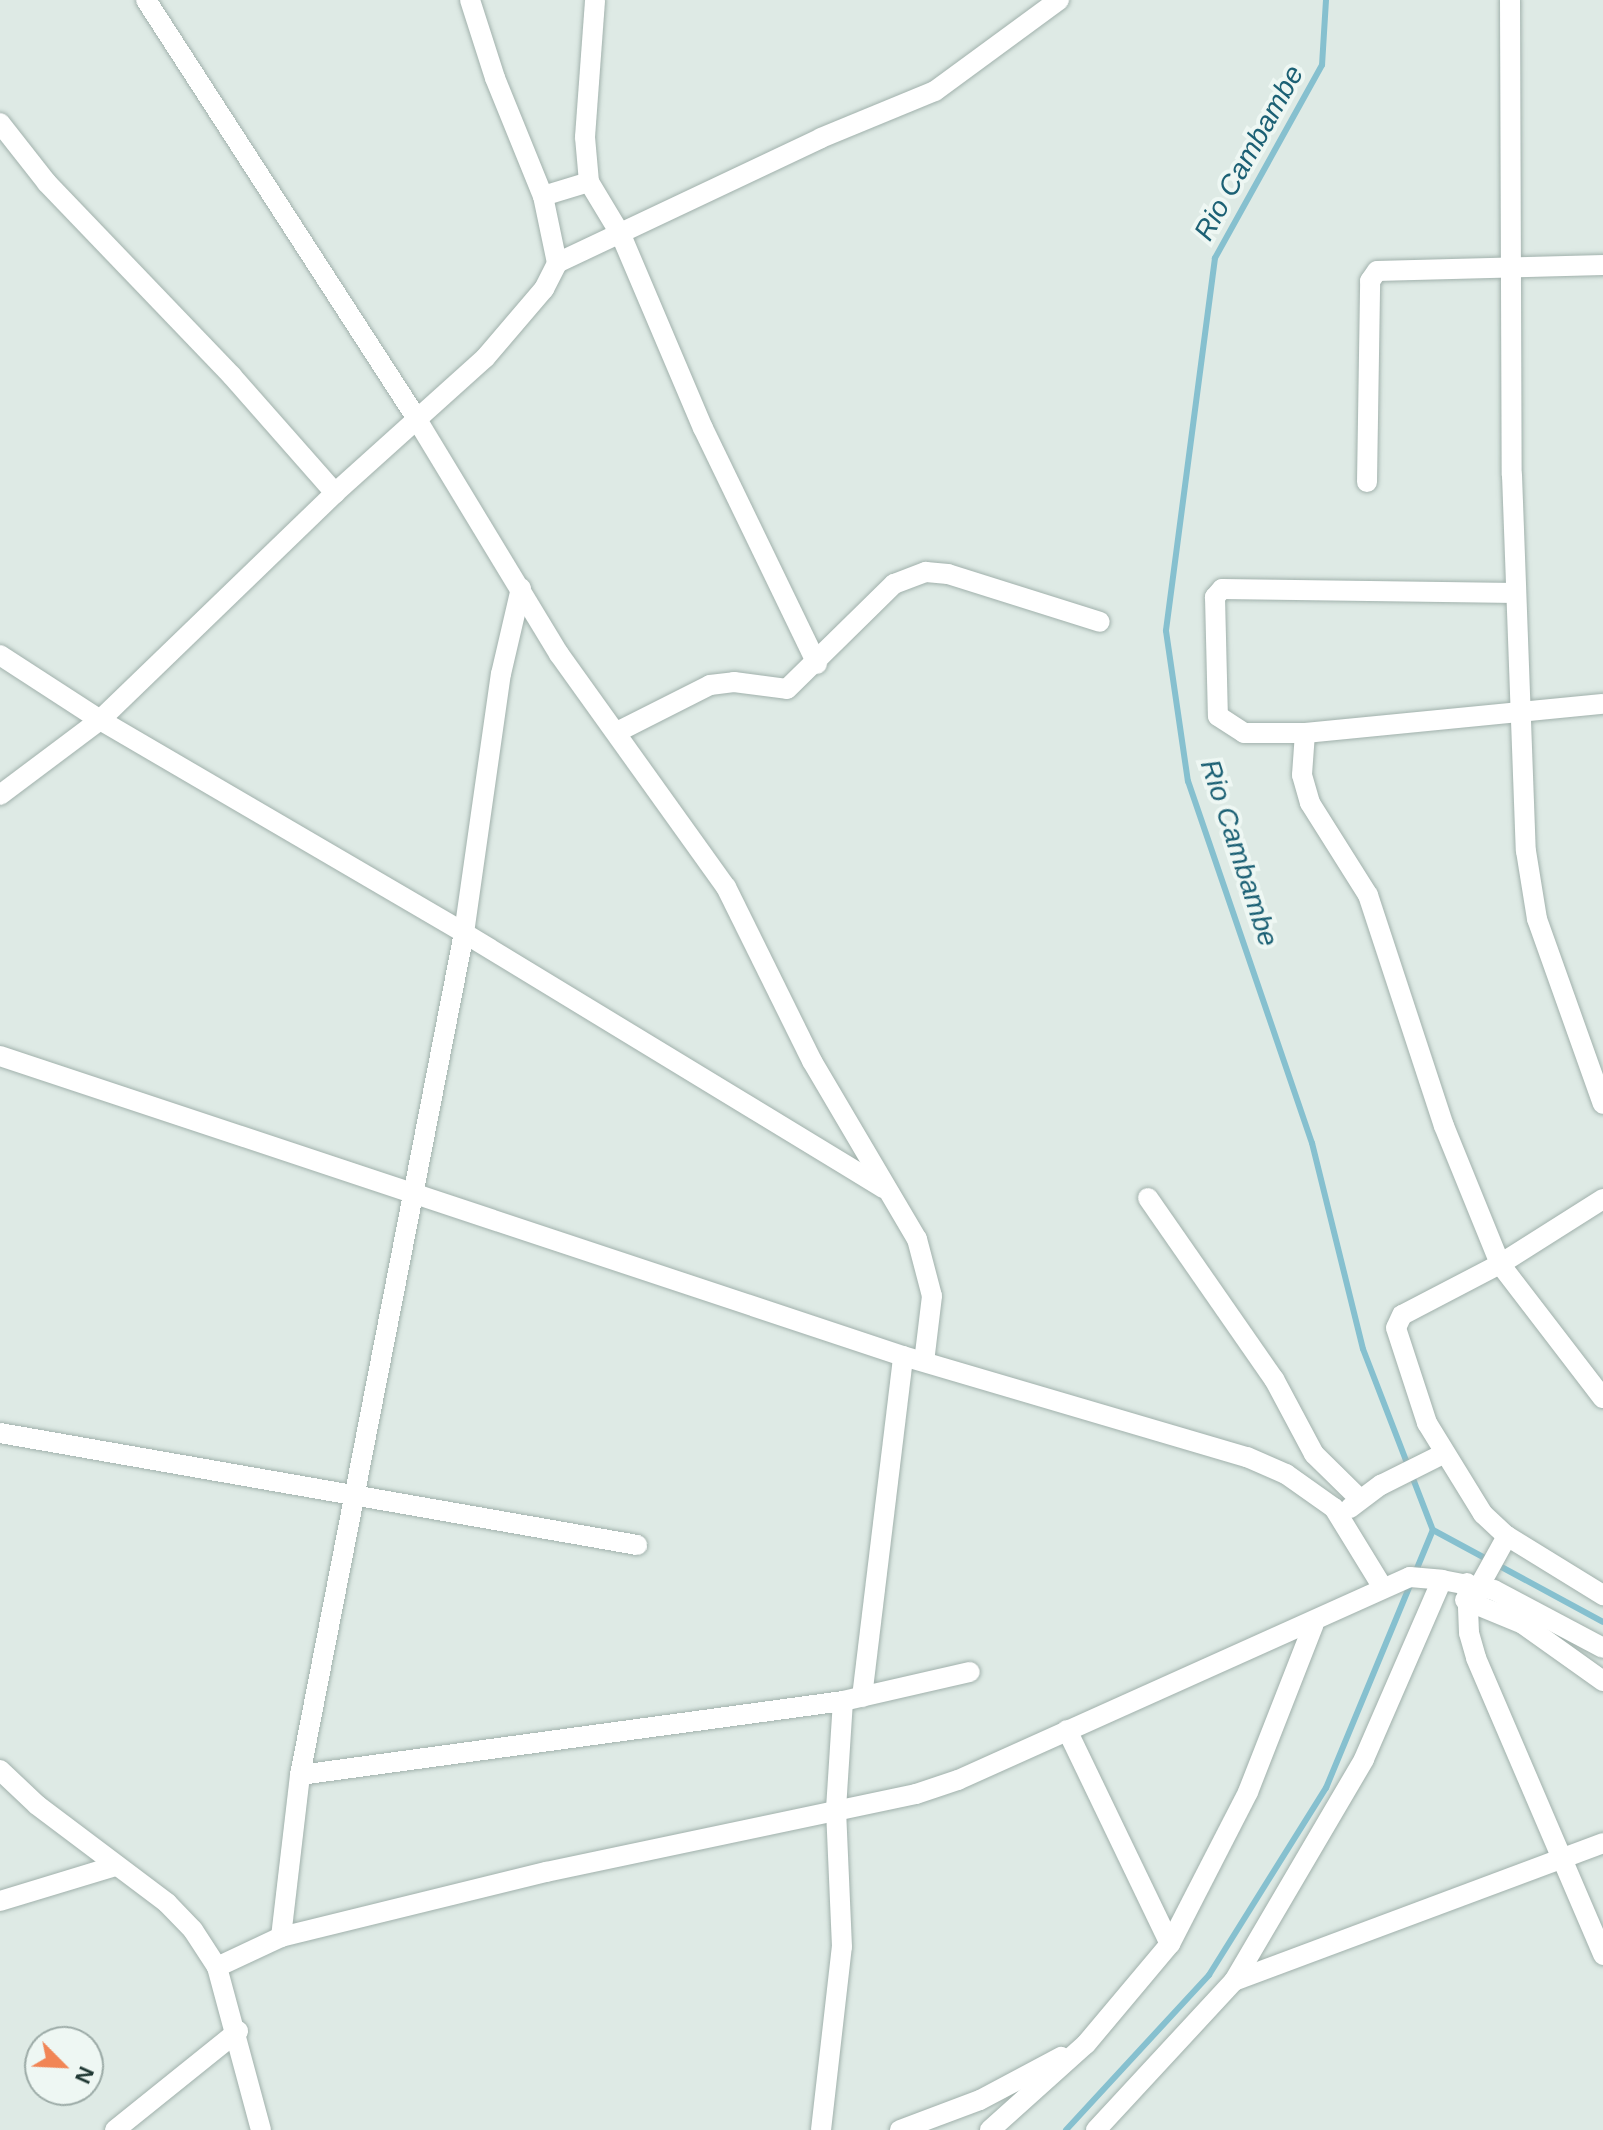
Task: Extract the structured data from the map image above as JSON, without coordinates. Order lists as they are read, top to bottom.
{
  "water": ["Rio Cambambe"],
  "north": "bottom right"
}
